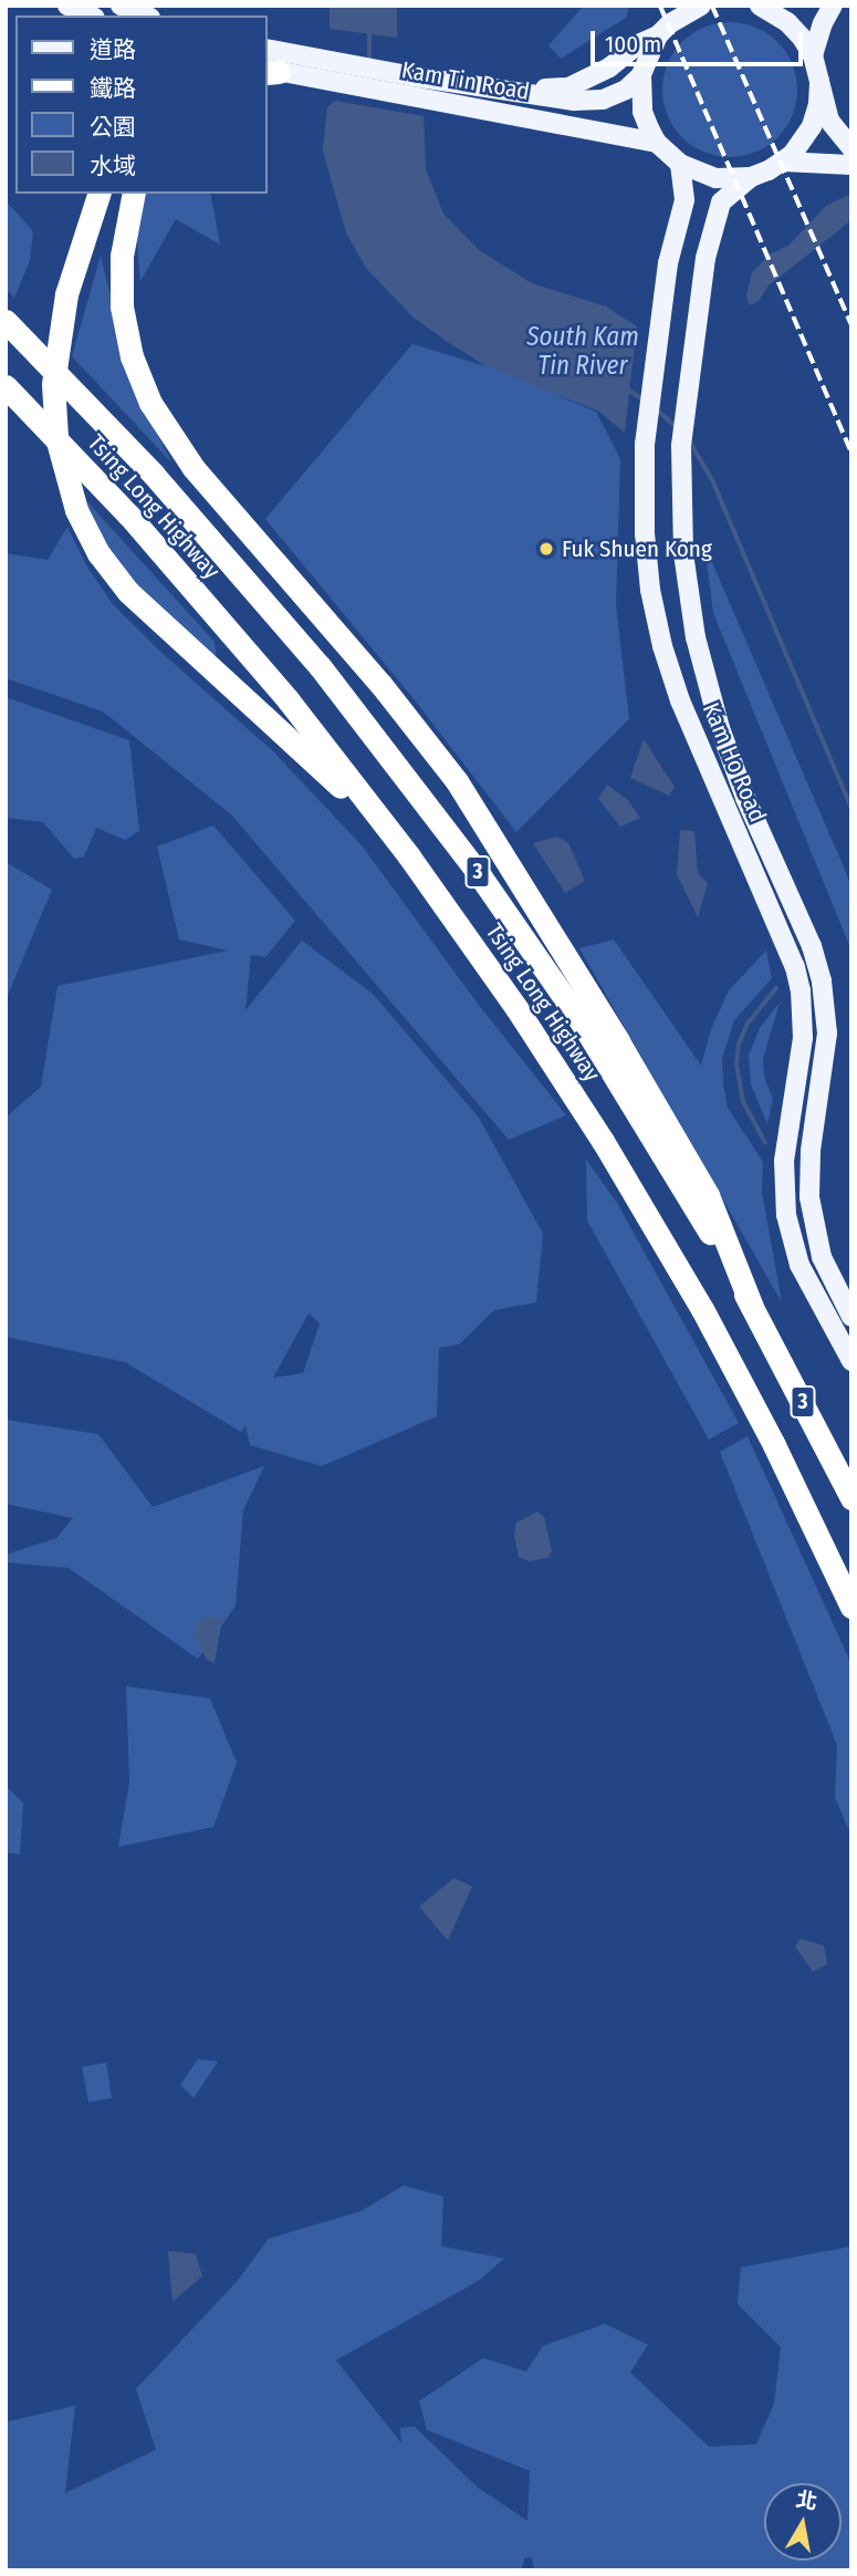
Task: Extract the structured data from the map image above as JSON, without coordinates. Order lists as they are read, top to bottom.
{
  "streets": {
    "highway": ["Tsing Long Highway", "3"],
    "main road": ["Kam Tin Road", "Kam Ho Road"]
  },
  "water": ["South Kam Tin River"],
  "places": ["Fuk Shuen Kong"],
  "legend": [
    "道路",
    "鐵路",
    "公園",
    "水域"
  ],
  "scale_bar": "100 m",
  "north": "top"
}
